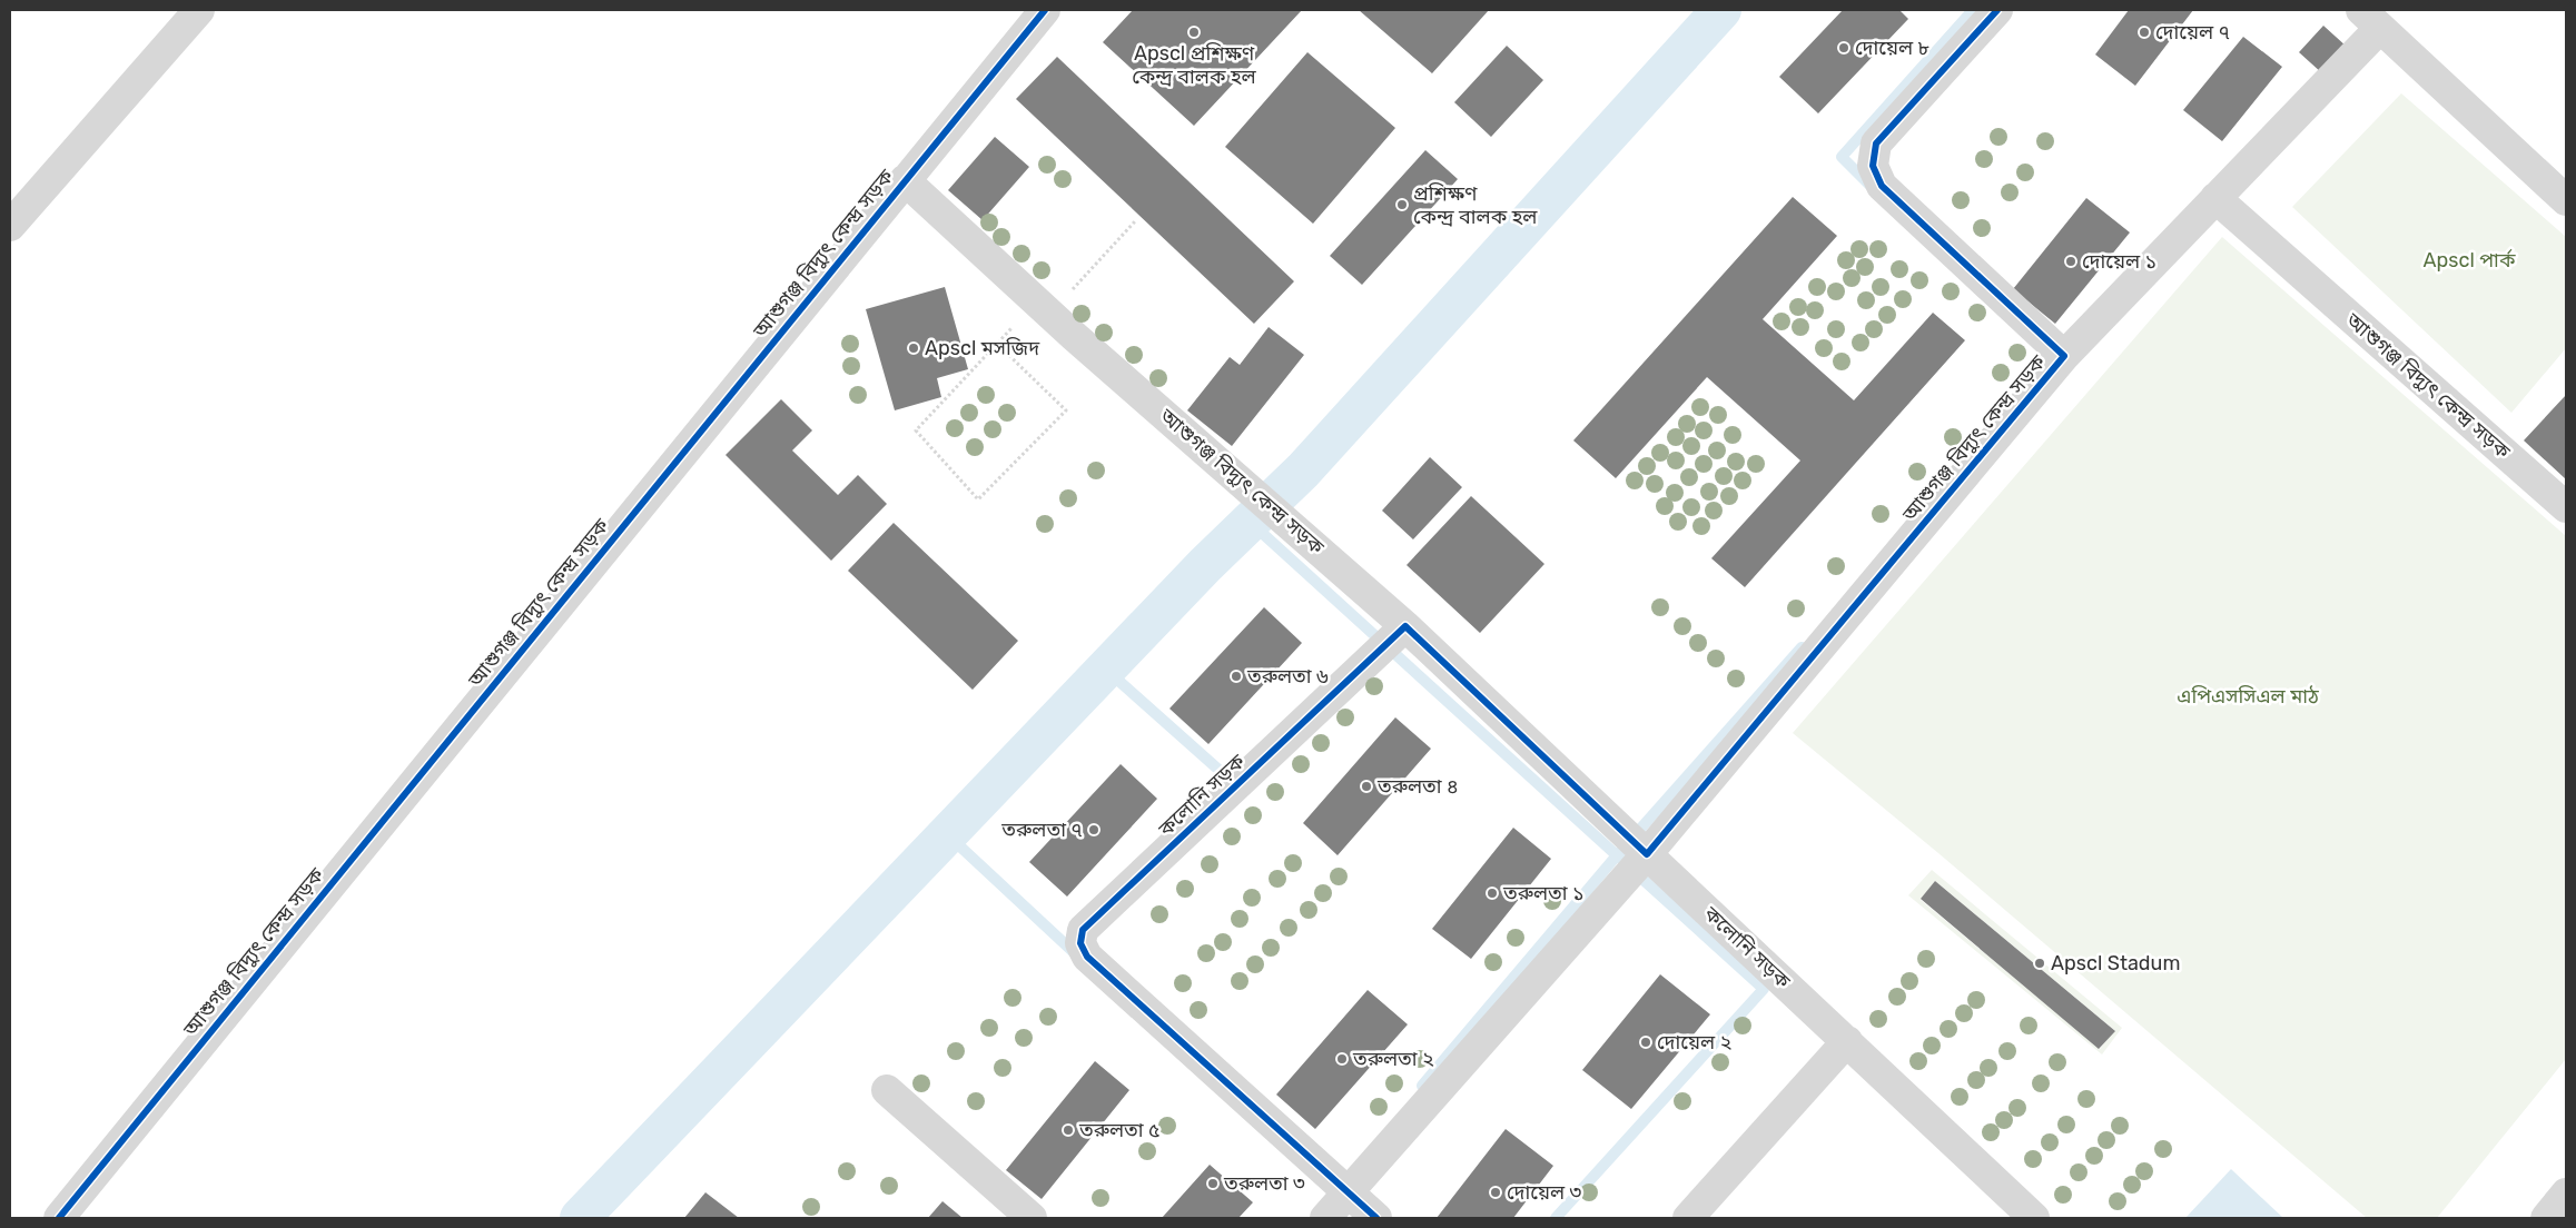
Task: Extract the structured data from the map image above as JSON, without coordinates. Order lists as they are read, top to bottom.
{
  "streets": {
    "street": ["আশুগঞ্জ বিদ্যুৎ কেন্দ্র সড়ক", "কলোনি সড়ক"]
  },
  "crossings": [
    ["আশুগঞ্জ বিদ্যুৎ কেন্দ্র সড়ক", "কলোনি সড়ক"]
  ],
  "parks": ["Apscl পার্ক", "এপিএসসিএল মাঠ"],
  "places": [
    "Apscl প্রশিক্ষণ কেন্দ্র বালক হল",
    "দোয়েল ৭",
    "দোয়েল ৮",
    "প্রশিক্ষণ কেন্দ্র বালক হল",
    "দোয়েল ১",
    "Apscl মসজিদ",
    "তরুলতা ৬",
    "তরুলতা ৪",
    "তরুলতা ৭",
    "তরুলতা ১",
    "Apscl Stadum",
    "দোয়েল ২",
    "তরুলতা ২",
    "তরুলতা ৫",
    "তরুলতা ৩",
    "দোয়েল ৩"
  ]
}
